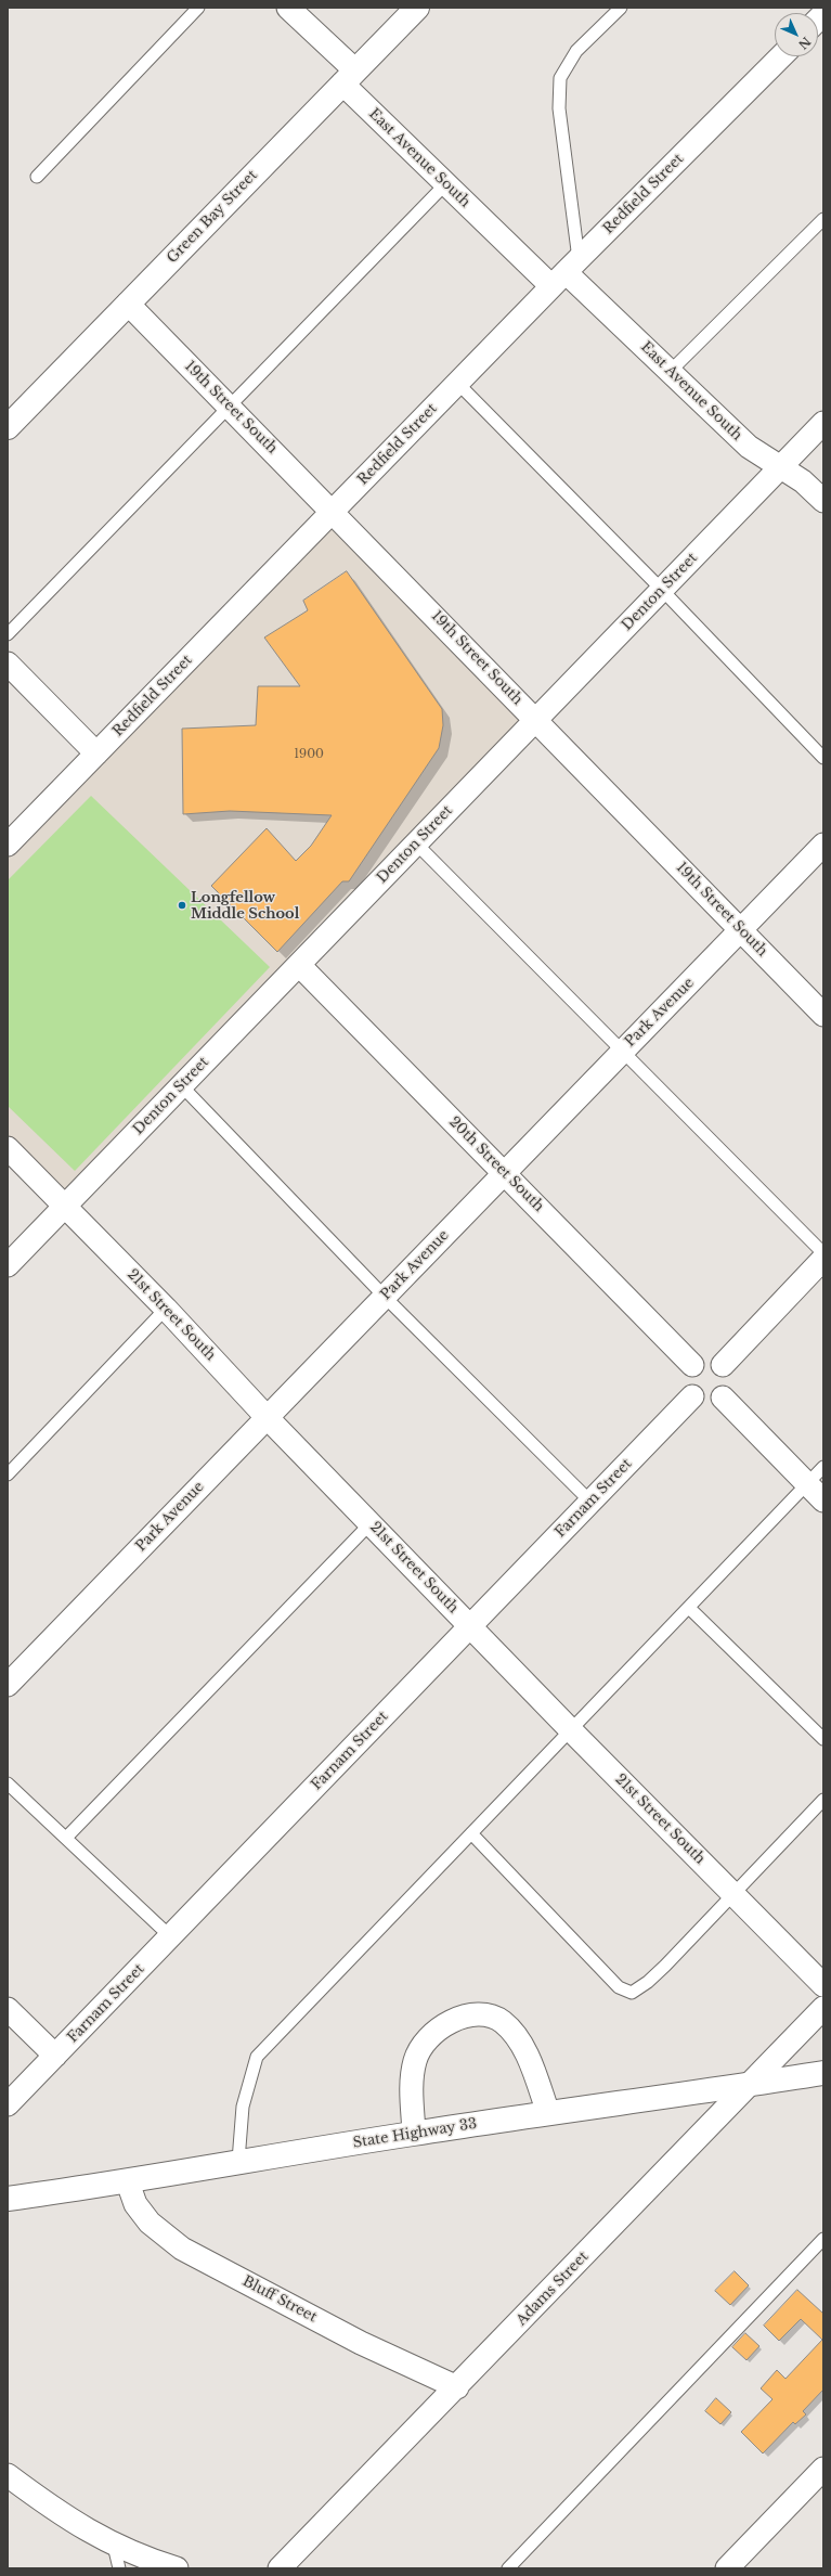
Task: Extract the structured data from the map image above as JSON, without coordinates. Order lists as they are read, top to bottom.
{
  "streets": {
    "main road": ["Green Bay Street", "State Highway 33"],
    "street": [
      "East Avenue South",
      "Redfield Street",
      "19th Street South",
      "Denton Street",
      "Park Avenue",
      "20th Street South",
      "21st Street South",
      "Farnam Street",
      "Adams Street",
      "Bluff Street"
    ]
  },
  "crossings": [
    ["East Avenue South", "Redfield Street"],
    ["East Avenue South", "Green Bay Street"],
    ["East Avenue South", "Denton Street"],
    ["Redfield Street", "19th Street South"],
    ["Green Bay Street", "19th Street South"],
    ["19th Street South", "Denton Street"],
    ["19th Street South", "Park Avenue"],
    ["Denton Street", "20th Street South"],
    ["Denton Street", "21st Street South"],
    ["Park Avenue", "20th Street South"],
    ["Park Avenue", "21st Street South"],
    ["20th Street South", "Farnam Street"],
    ["21st Street South", "Farnam Street"],
    ["State Highway 33", "Adams Street"],
    ["State Highway 33", "Bluff Street"],
    ["Adams Street", "Bluff Street"]
  ],
  "places": ["Longfellow Middle School"],
  "house_numbers": ["1900"],
  "north": "bottom right"
}
